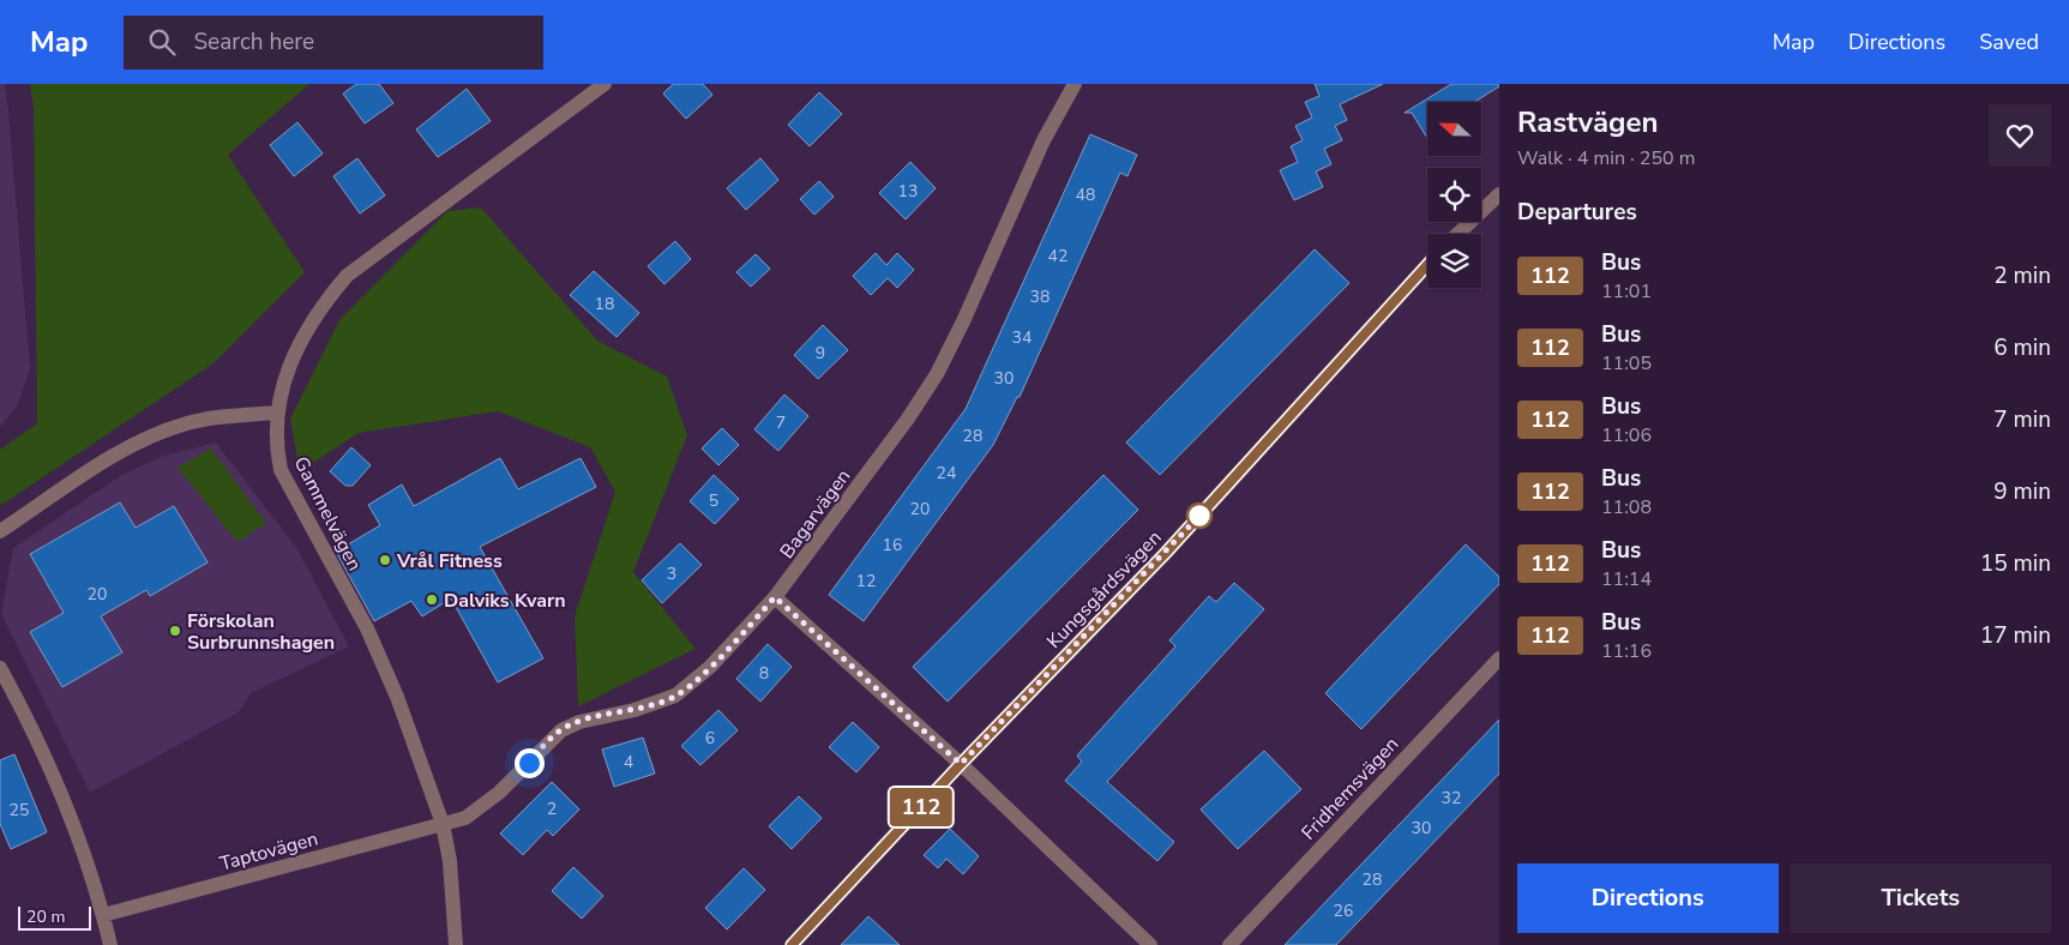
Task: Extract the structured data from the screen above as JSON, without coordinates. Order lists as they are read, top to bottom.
{
  "streets": {
    "street": [
      "Gammelvägen",
      "Bagarvägen",
      "Kungsgårdsvägen",
      "Fridhemsvägen",
      "Taptovägen"
    ]
  },
  "crossings": [
    ["Gammelvägen", "Bagarvägen"],
    ["Gammelvägen", "Taptovägen"],
    ["Bagarvägen", "Taptovägen"]
  ],
  "places": ["Vrål Fitness", "Dalviks Kvarn", "Förskolan Surbrunnshagen"],
  "lines": ["bus line 112"],
  "house_numbers": [
    "13",
    "48",
    "42",
    "38",
    "18",
    "34",
    "9",
    "30",
    "7",
    "28",
    "24",
    "5",
    "20",
    "16",
    "3",
    "12",
    "20",
    "8",
    "6",
    "4",
    "32",
    "2",
    "25",
    "30",
    "28",
    "26"
  ],
  "scale_bar": "20 m",
  "north": "left",
  "page": {
    "header": "Map",
    "search": "Search here",
    "nav": ["Map", "Directions", "Saved"],
    "on_map": "112",
    "heading": [
      ["Rastvägen", "Walk · 4 min · 250 m"],
      "Departures"
    ],
    "list": [
      {
        "mark": "112",
        "name": "Bus",
        "note": "11:01",
        "value": "2 min"
      },
      {
        "mark": "112",
        "name": "Bus",
        "note": "11:05",
        "value": "6 min"
      },
      {
        "mark": "112",
        "name": "Bus",
        "note": "11:06",
        "value": "7 min"
      },
      {
        "mark": "112",
        "name": "Bus",
        "note": "11:08",
        "value": "9 min"
      },
      {
        "mark": "112",
        "name": "Bus",
        "note": "11:14",
        "value": "15 min"
      },
      {
        "mark": "112",
        "name": "Bus",
        "note": "11:16",
        "value": "17 min"
      }
    ],
    "buttons": ["Directions", "Tickets"],
    "scale": "20 m"
  }
}
